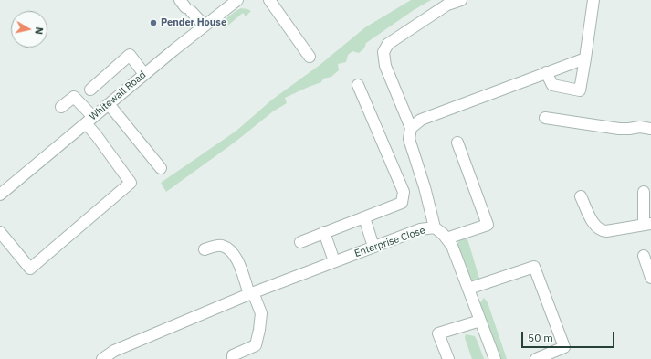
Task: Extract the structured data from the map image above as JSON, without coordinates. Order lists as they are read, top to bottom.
{
  "streets": {
    "street": ["Whitewall Road", "Enterprise Close"]
  },
  "places": ["Pender House"],
  "scale_bar": "50 m",
  "north": "right"
}
